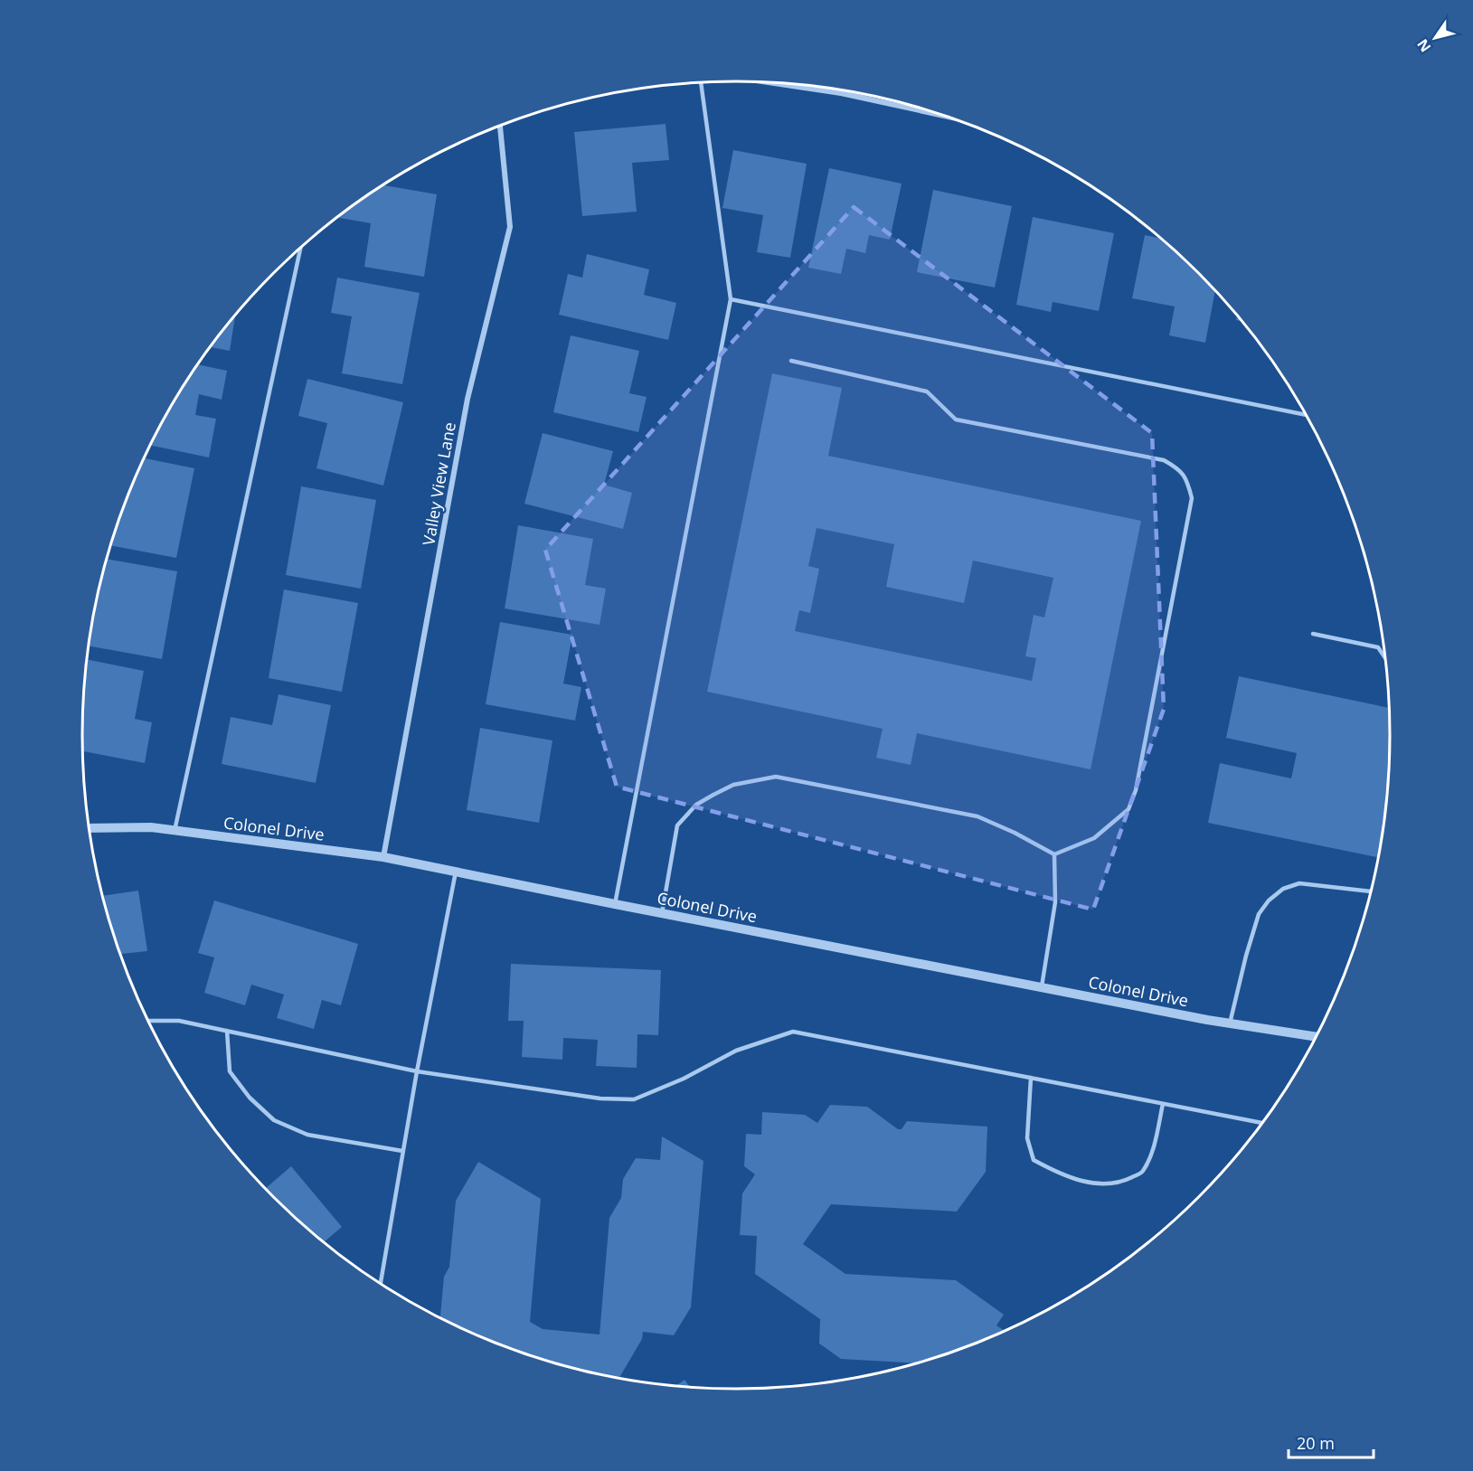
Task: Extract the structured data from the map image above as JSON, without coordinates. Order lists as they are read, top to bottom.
{
  "streets": {
    "street": ["Valley View Lane", "Colonel Drive"]
  },
  "crossings": [
    ["Valley View Lane", "Colonel Drive"]
  ],
  "scale_bar": "20 m",
  "north": "bottom left"
}
